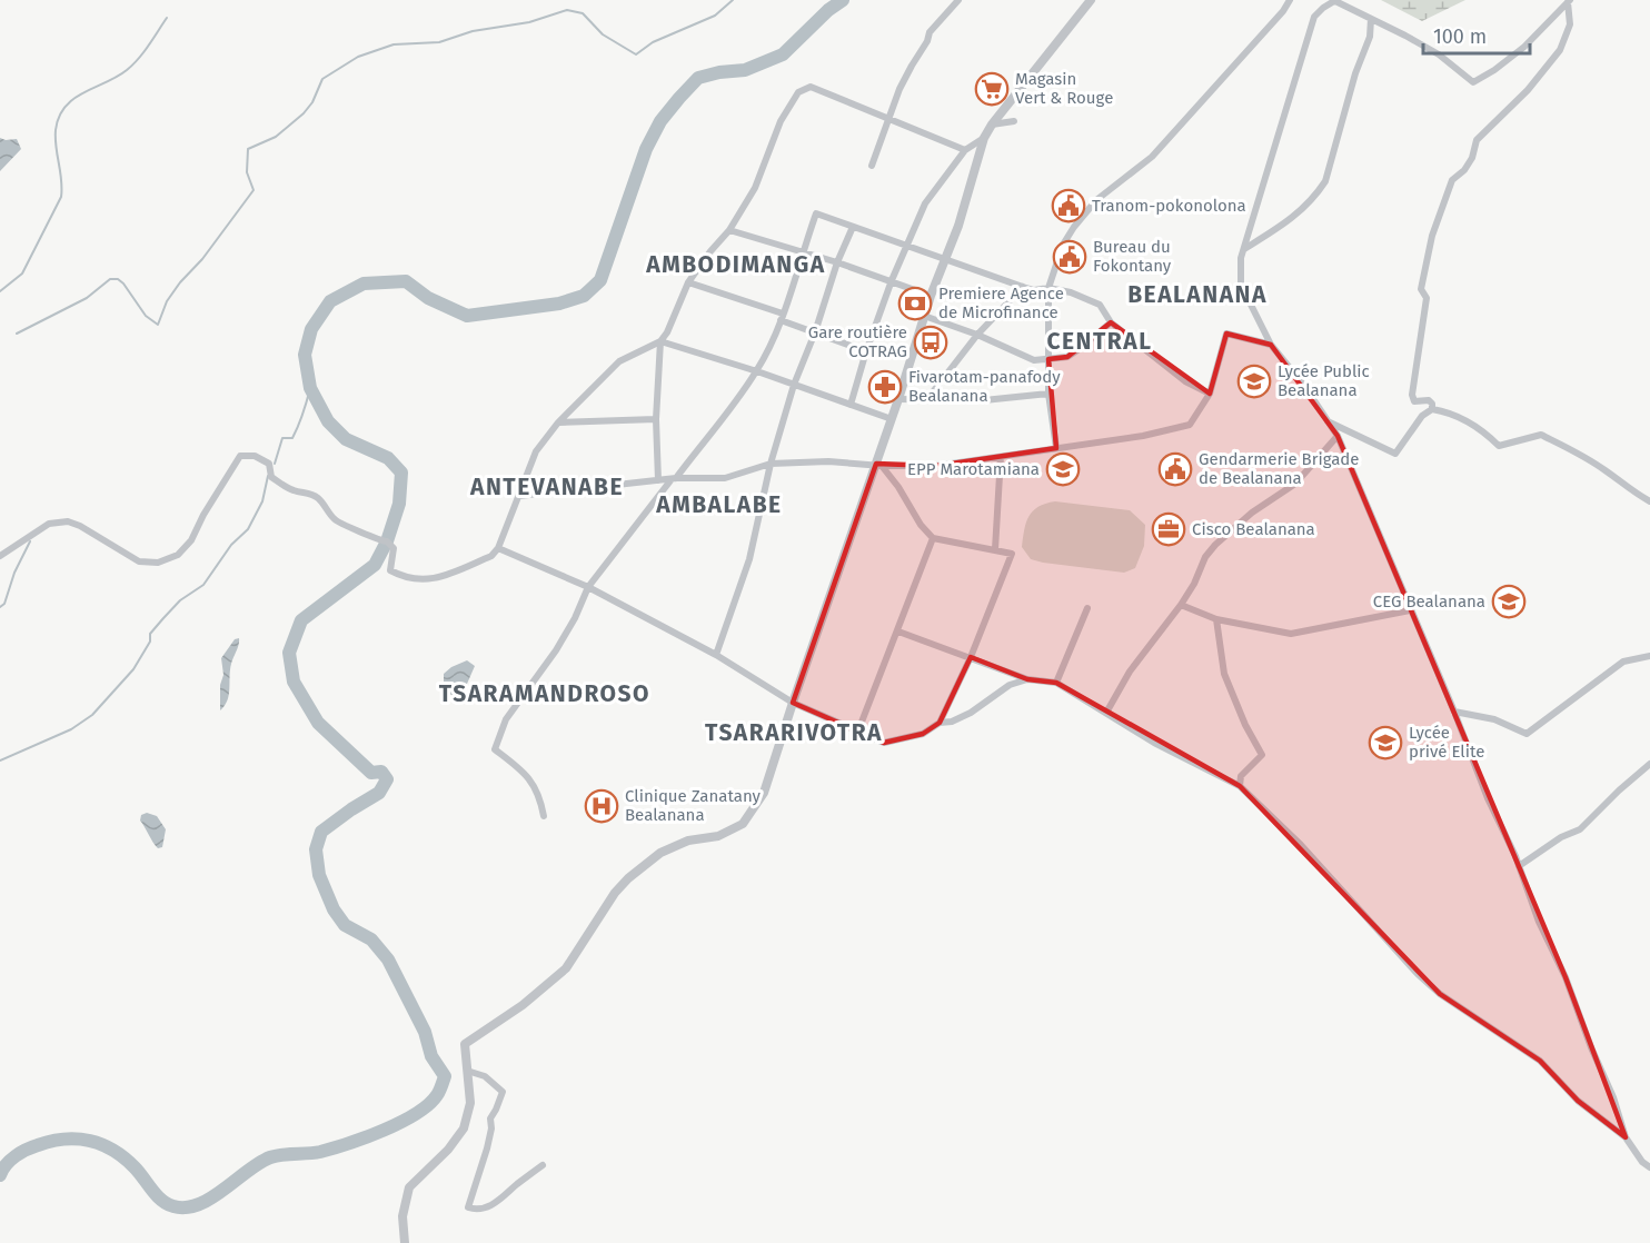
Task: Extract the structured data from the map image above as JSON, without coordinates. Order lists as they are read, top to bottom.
{
  "districts": [
    "AMBODIMANGA",
    "BEALANANA",
    "CENTRAL",
    "ANTEVANABE",
    "AMBALABE",
    "TSARAMANDROSO",
    "TSARARIVOTRA"
  ],
  "places": {
    "supermarket": ["Magasin Vert & Rouge"],
    "public building": ["Tranom-pokonolona", "Bureau du Fokontany", "Gendarmerie Brigade de Bealanana"],
    "bank": ["Premiere Agence de Microfinance"],
    "bus stop": ["Gare routière COTRAG"],
    "school or university": [
      "Lycée Public Bealanana",
      "EPP Marotamiana",
      "CEG Bealanana",
      "Lycée privé Elite"
    ],
    "pharmacy": ["Fivarotam-panafody Bealanana"],
    "office": ["Cisco Bealanana"],
    "hospital": ["Clinique Zanatany Bealanana"]
  },
  "scale_bar": "100 m"
}
